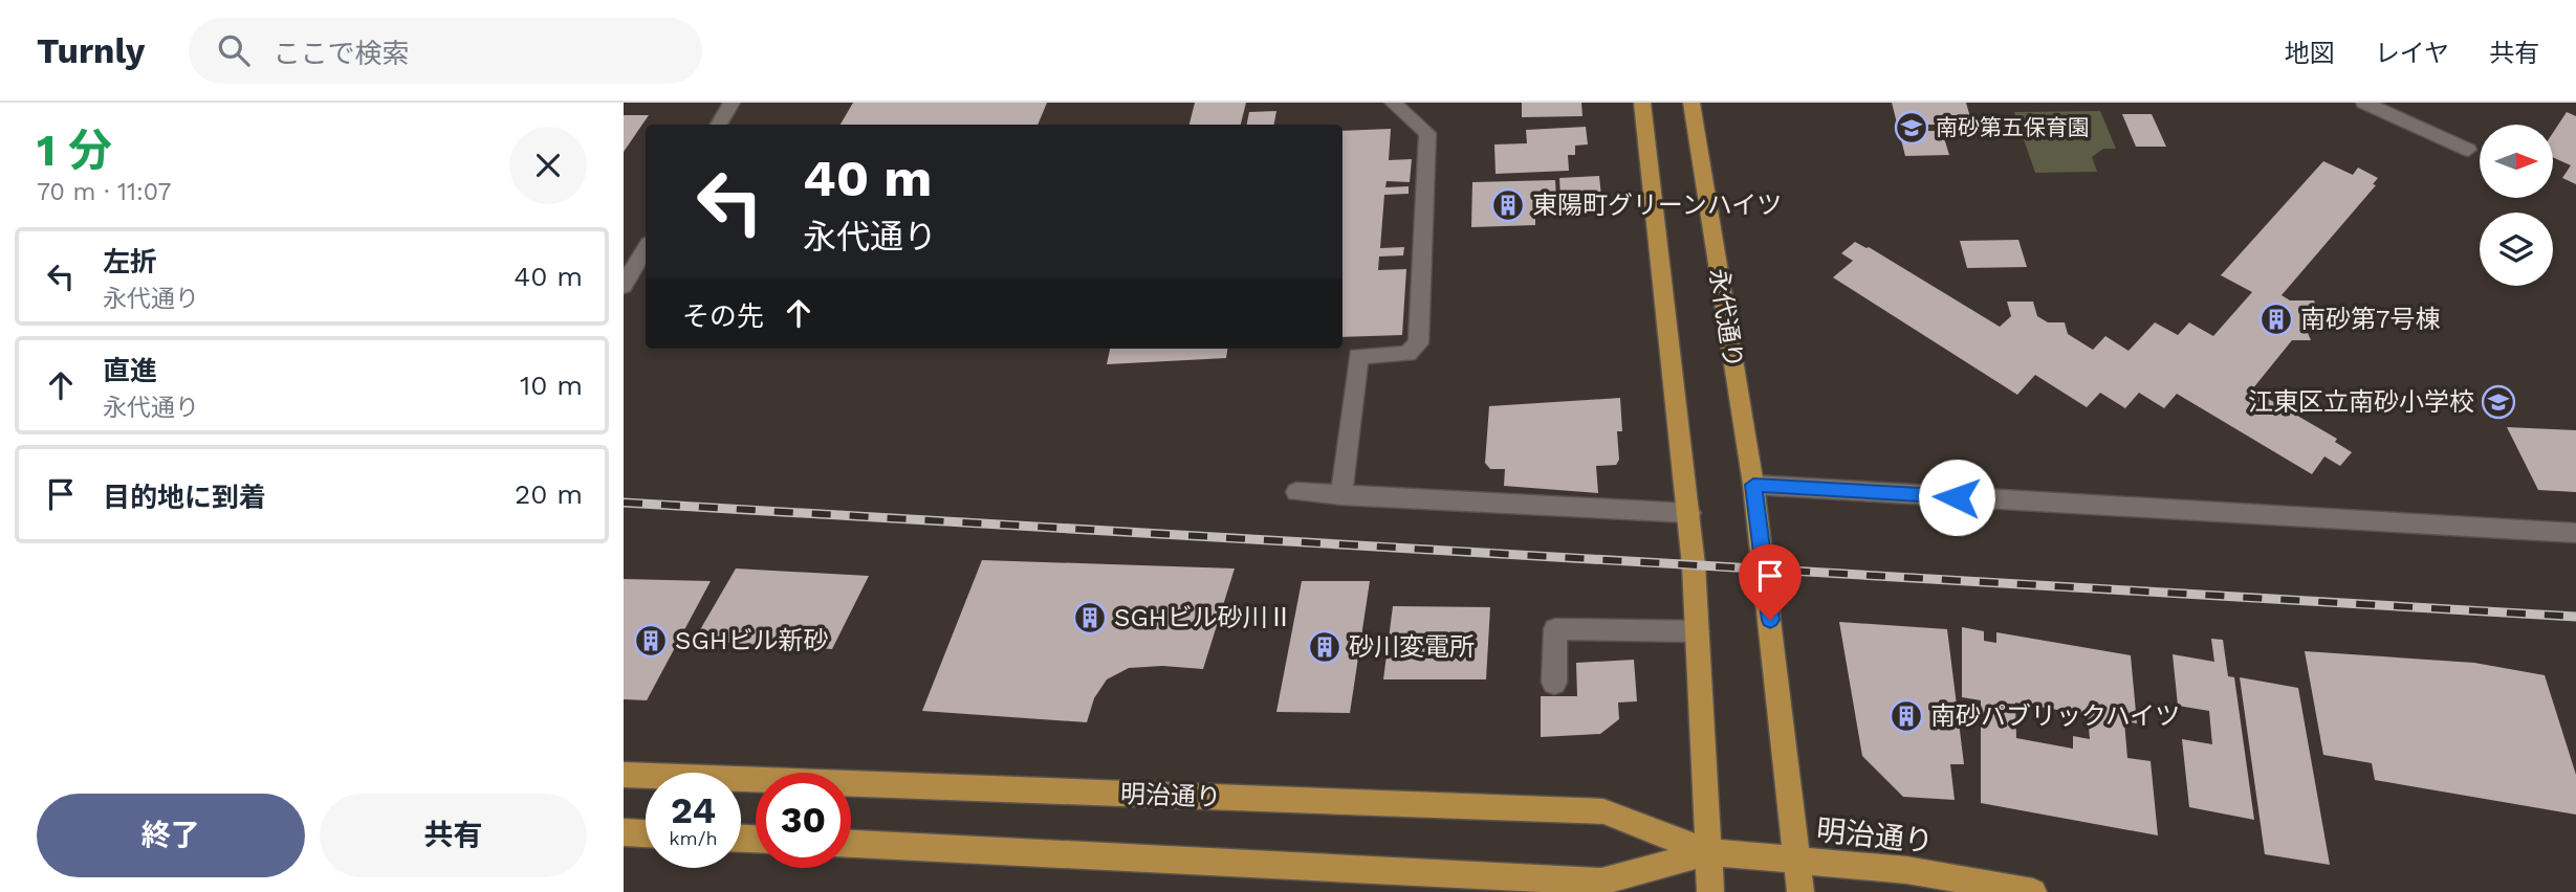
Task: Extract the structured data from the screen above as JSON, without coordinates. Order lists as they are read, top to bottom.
{
  "streets": {
    "main road": ["永代通り", "明治通り"]
  },
  "crossings": [
    ["永代通り", "明治通り"]
  ],
  "places": {
    "school or university": ["南砂第五保育園", "江東区立南砂小学校"],
    "building": [
      "東陽町グリーンハイツ",
      "南砂第7号棟",
      "SGHビル砂川Ⅱ",
      "SGHビル新砂",
      "砂川変電所",
      "南砂パブリックハイツ"
    ]
  },
  "north": "right",
  "page": {
    "header": "Turnly",
    "search": "ここで検索",
    "nav": ["地図", "レイヤ", "共有"],
    "heading": ["1 分", "70 m · 11:07"],
    "turn": ["40 m", "永代通り"],
    "list": [
      {
        "name": "左折",
        "note": "永代通り",
        "value": "40 m"
      },
      {
        "name": "直進",
        "note": "永代通り",
        "value": "10 m"
      },
      {
        "name": "目的地に到着",
        "value": "20 m"
      }
    ],
    "then": "その先",
    "speed": "24 km/h",
    "limit": "30",
    "buttons": ["終了", "共有"]
  }
}
